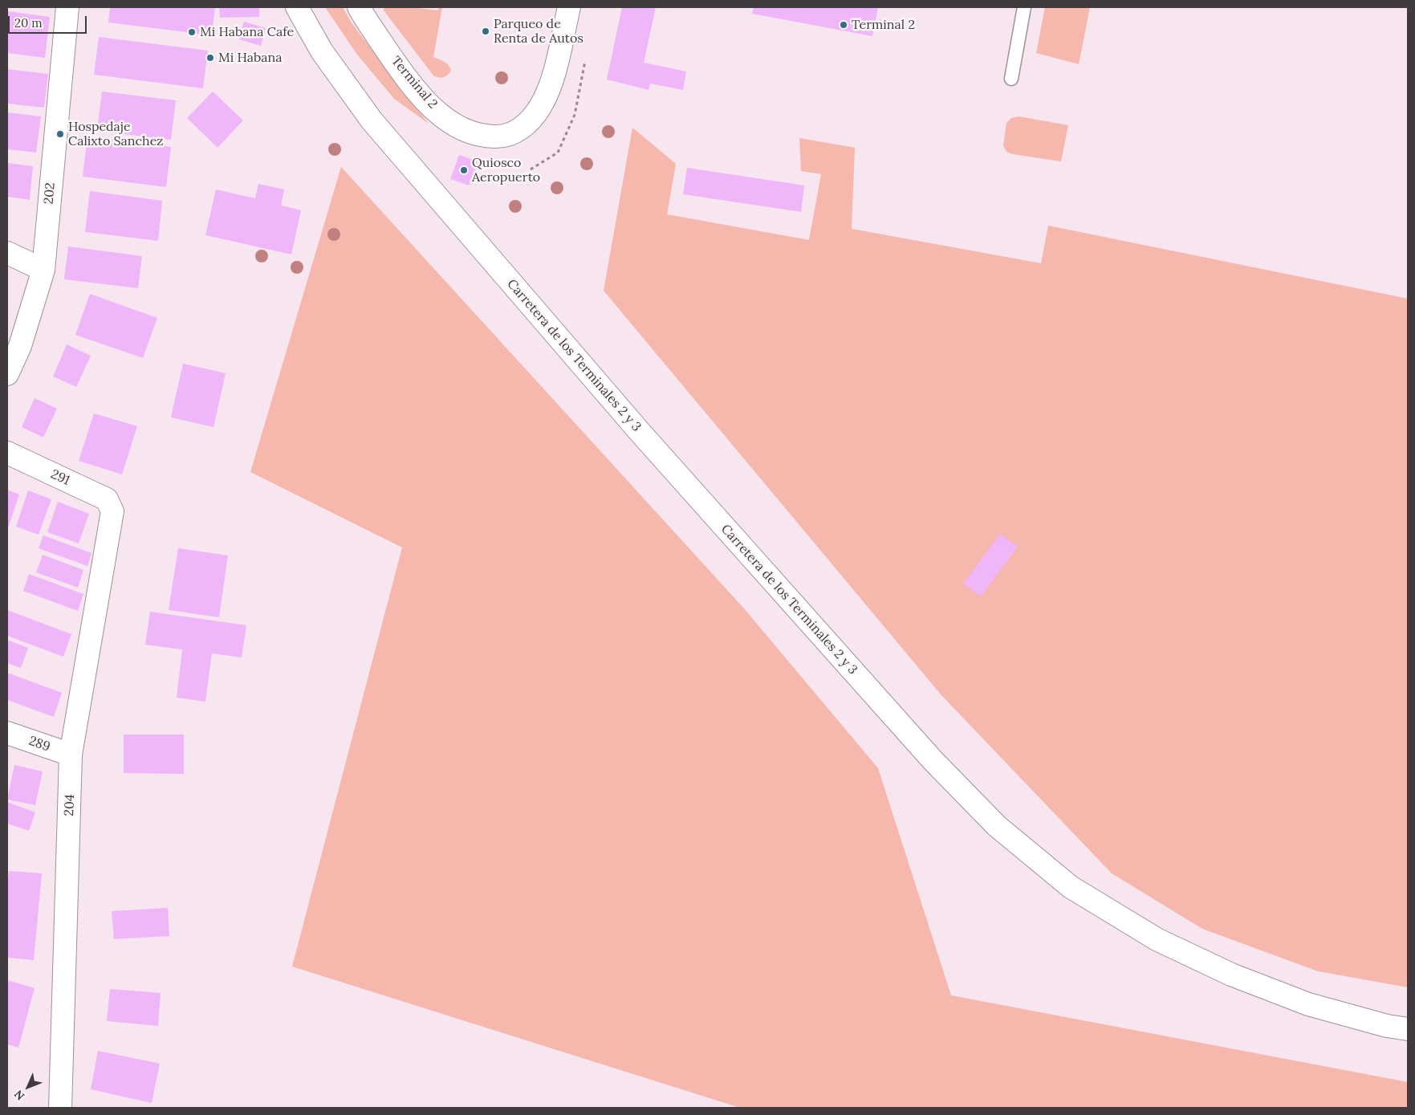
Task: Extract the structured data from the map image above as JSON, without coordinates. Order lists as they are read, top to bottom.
{
  "streets": {
    "street": [
      "Terminal 2",
      "202",
      "Carretera de los Terminales 2 y 3",
      "291",
      "289",
      "204"
    ]
  },
  "crossings": [
    ["291", "204"],
    ["289", "204"]
  ],
  "places": [
    "Terminal 2",
    "Parqueo de Renta de Autos",
    "Mi Habana Cafe",
    "Mi Habana",
    "Hospedaje Calixto Sanchez",
    "Quiosco Aeropuerto"
  ],
  "scale_bar": "20 m",
  "north": "bottom left"
}
